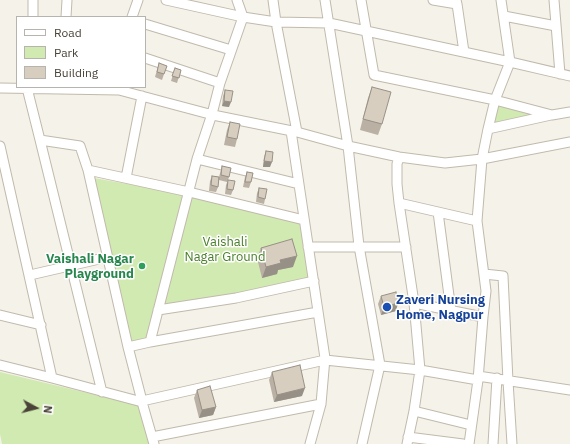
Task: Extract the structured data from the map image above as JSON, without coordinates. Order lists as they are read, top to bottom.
{
  "parks": ["Vaishali Nagar Ground"],
  "places": ["Vaishali Nagar Playground", "Zaveri Nursing Home, Nagpur"],
  "legend": ["Road", "Park", "Building"],
  "north": "right"
}
